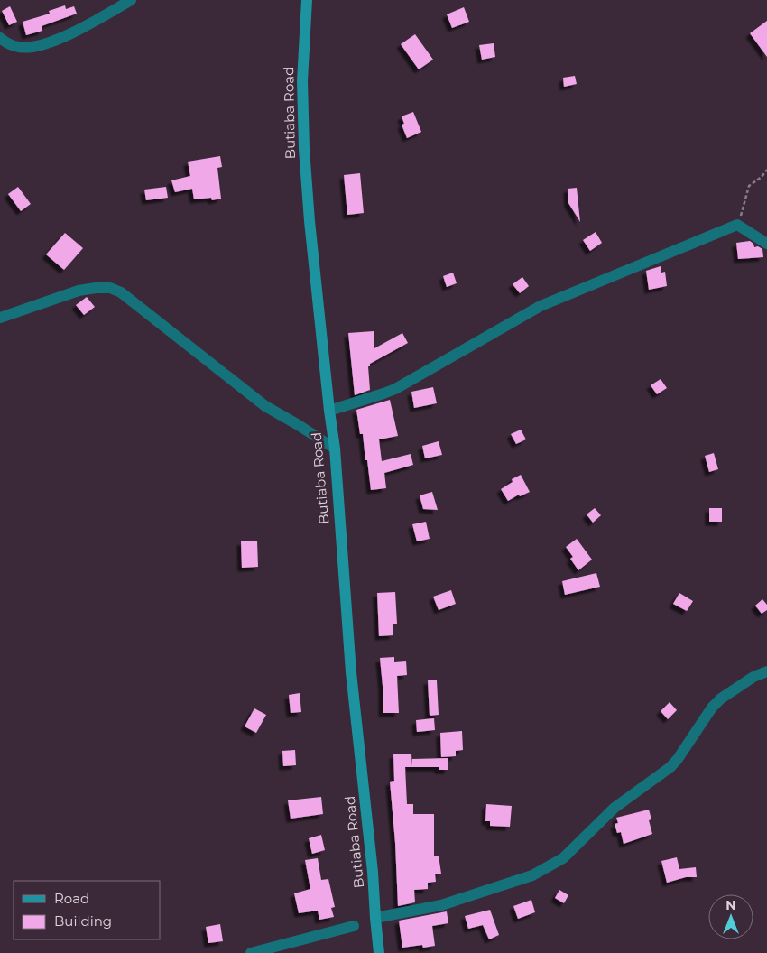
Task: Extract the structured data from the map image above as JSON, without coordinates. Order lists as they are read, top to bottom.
{
  "streets": {
    "main road": ["Butiaba Road"]
  },
  "legend": ["Road", "Building"],
  "north": "top"
}
